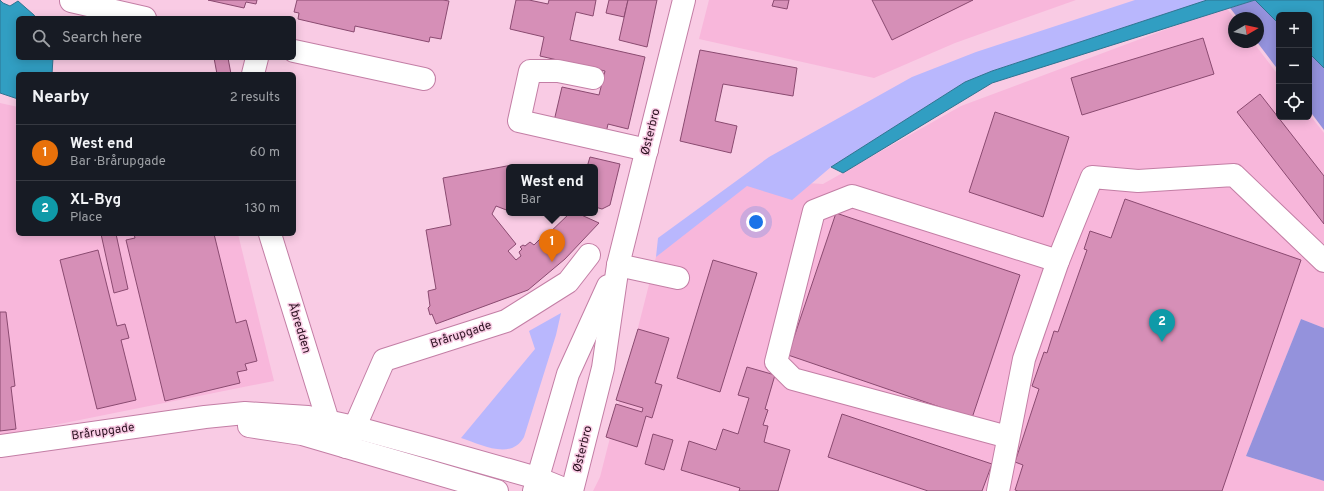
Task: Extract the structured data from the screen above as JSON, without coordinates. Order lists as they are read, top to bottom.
{
  "streets": {
    "street": ["Østerbro", "Åbredden", "Brårupgade"]
  },
  "crossings": [
    ["Østerbro", "Brårupgade"],
    ["Åbredden", "Brårupgade"]
  ],
  "north": "right",
  "page": {
    "map_buttons": ["+", "−"],
    "search": "Search here",
    "heading": ["Nearby", "2 results"],
    "list": [
      {
        "mark": "1",
        "name": "West end",
        "note": "Bar · Brårupgade",
        "value": "60 m"
      },
      {
        "mark": "2",
        "name": "XL-Byg",
        "note": "Place",
        "value": "130 m"
      }
    ],
    "popup": ["West end", "Bar"],
    "pins": ["1", "2"]
  }
}
